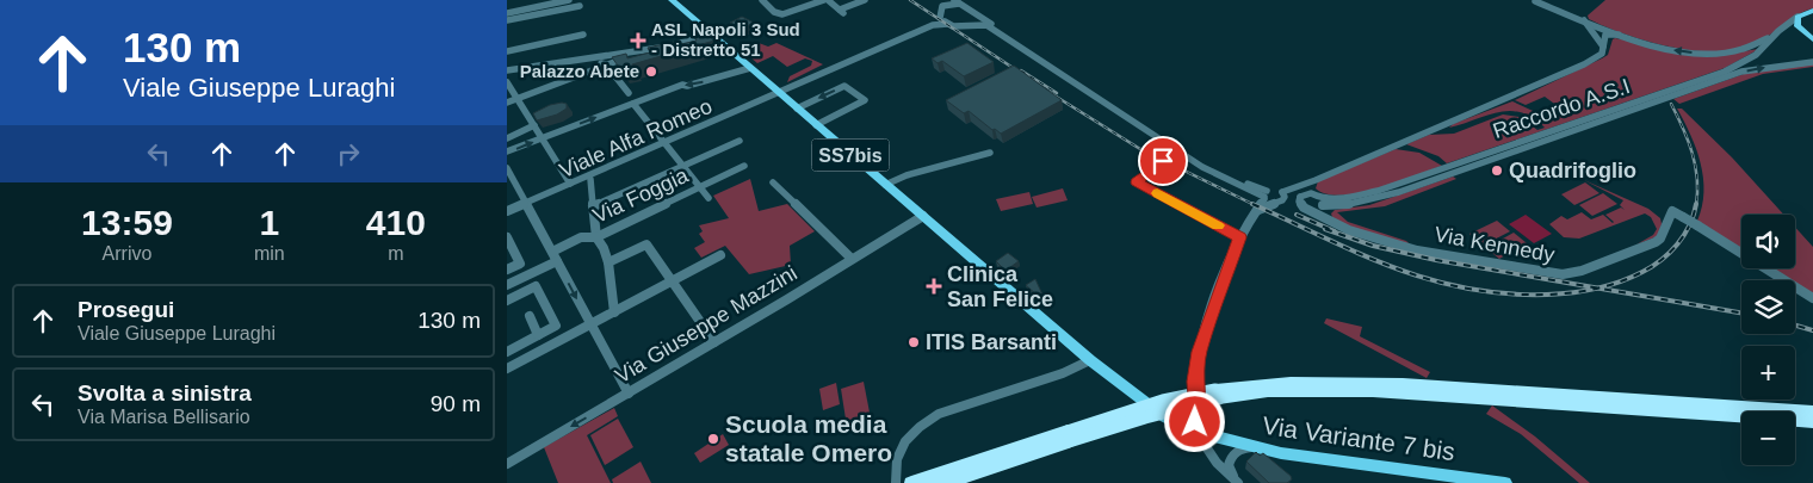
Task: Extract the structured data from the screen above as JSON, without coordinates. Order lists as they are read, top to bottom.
{
  "streets": {
    "main road": ["SS7bis", "Via Variante 7 bis"],
    "street": [
      "Raccordo A.S.I",
      "Viale Alfa Romeo",
      "Via Foggia",
      "Via Kennedy",
      "Via Giuseppe Mazzini"
    ]
  },
  "crossings": [
    ["Viale Alfa Romeo", "SS7bis"],
    ["SS7bis", "Via Giuseppe Mazzini"],
    ["SS7bis", "Via Variante 7 bis"]
  ],
  "places": {
    "health": ["ASL Napoli 3 Sud - Distretto 51", "Clinica San Felice"],
    "other": [
      "Palazzo Abete",
      "Quadrifoglio",
      "ITIS Barsanti",
      "Scuola media statale Omero"
    ]
  },
  "page": {
    "turn": ["130 m", "Viale Giuseppe Luraghi"],
    "eta": [
      "13:59",
      "Arrivo",
      "1",
      "min",
      "410",
      "m"
    ],
    "map_buttons": ["+", "−"],
    "list": [
      {
        "name": "Prosegui",
        "note": "Viale Giuseppe Luraghi",
        "value": "130 m"
      },
      {
        "name": "Svolta a sinistra",
        "note": "Via Marisa Bellisario",
        "value": "90 m"
      }
    ]
  }
}
